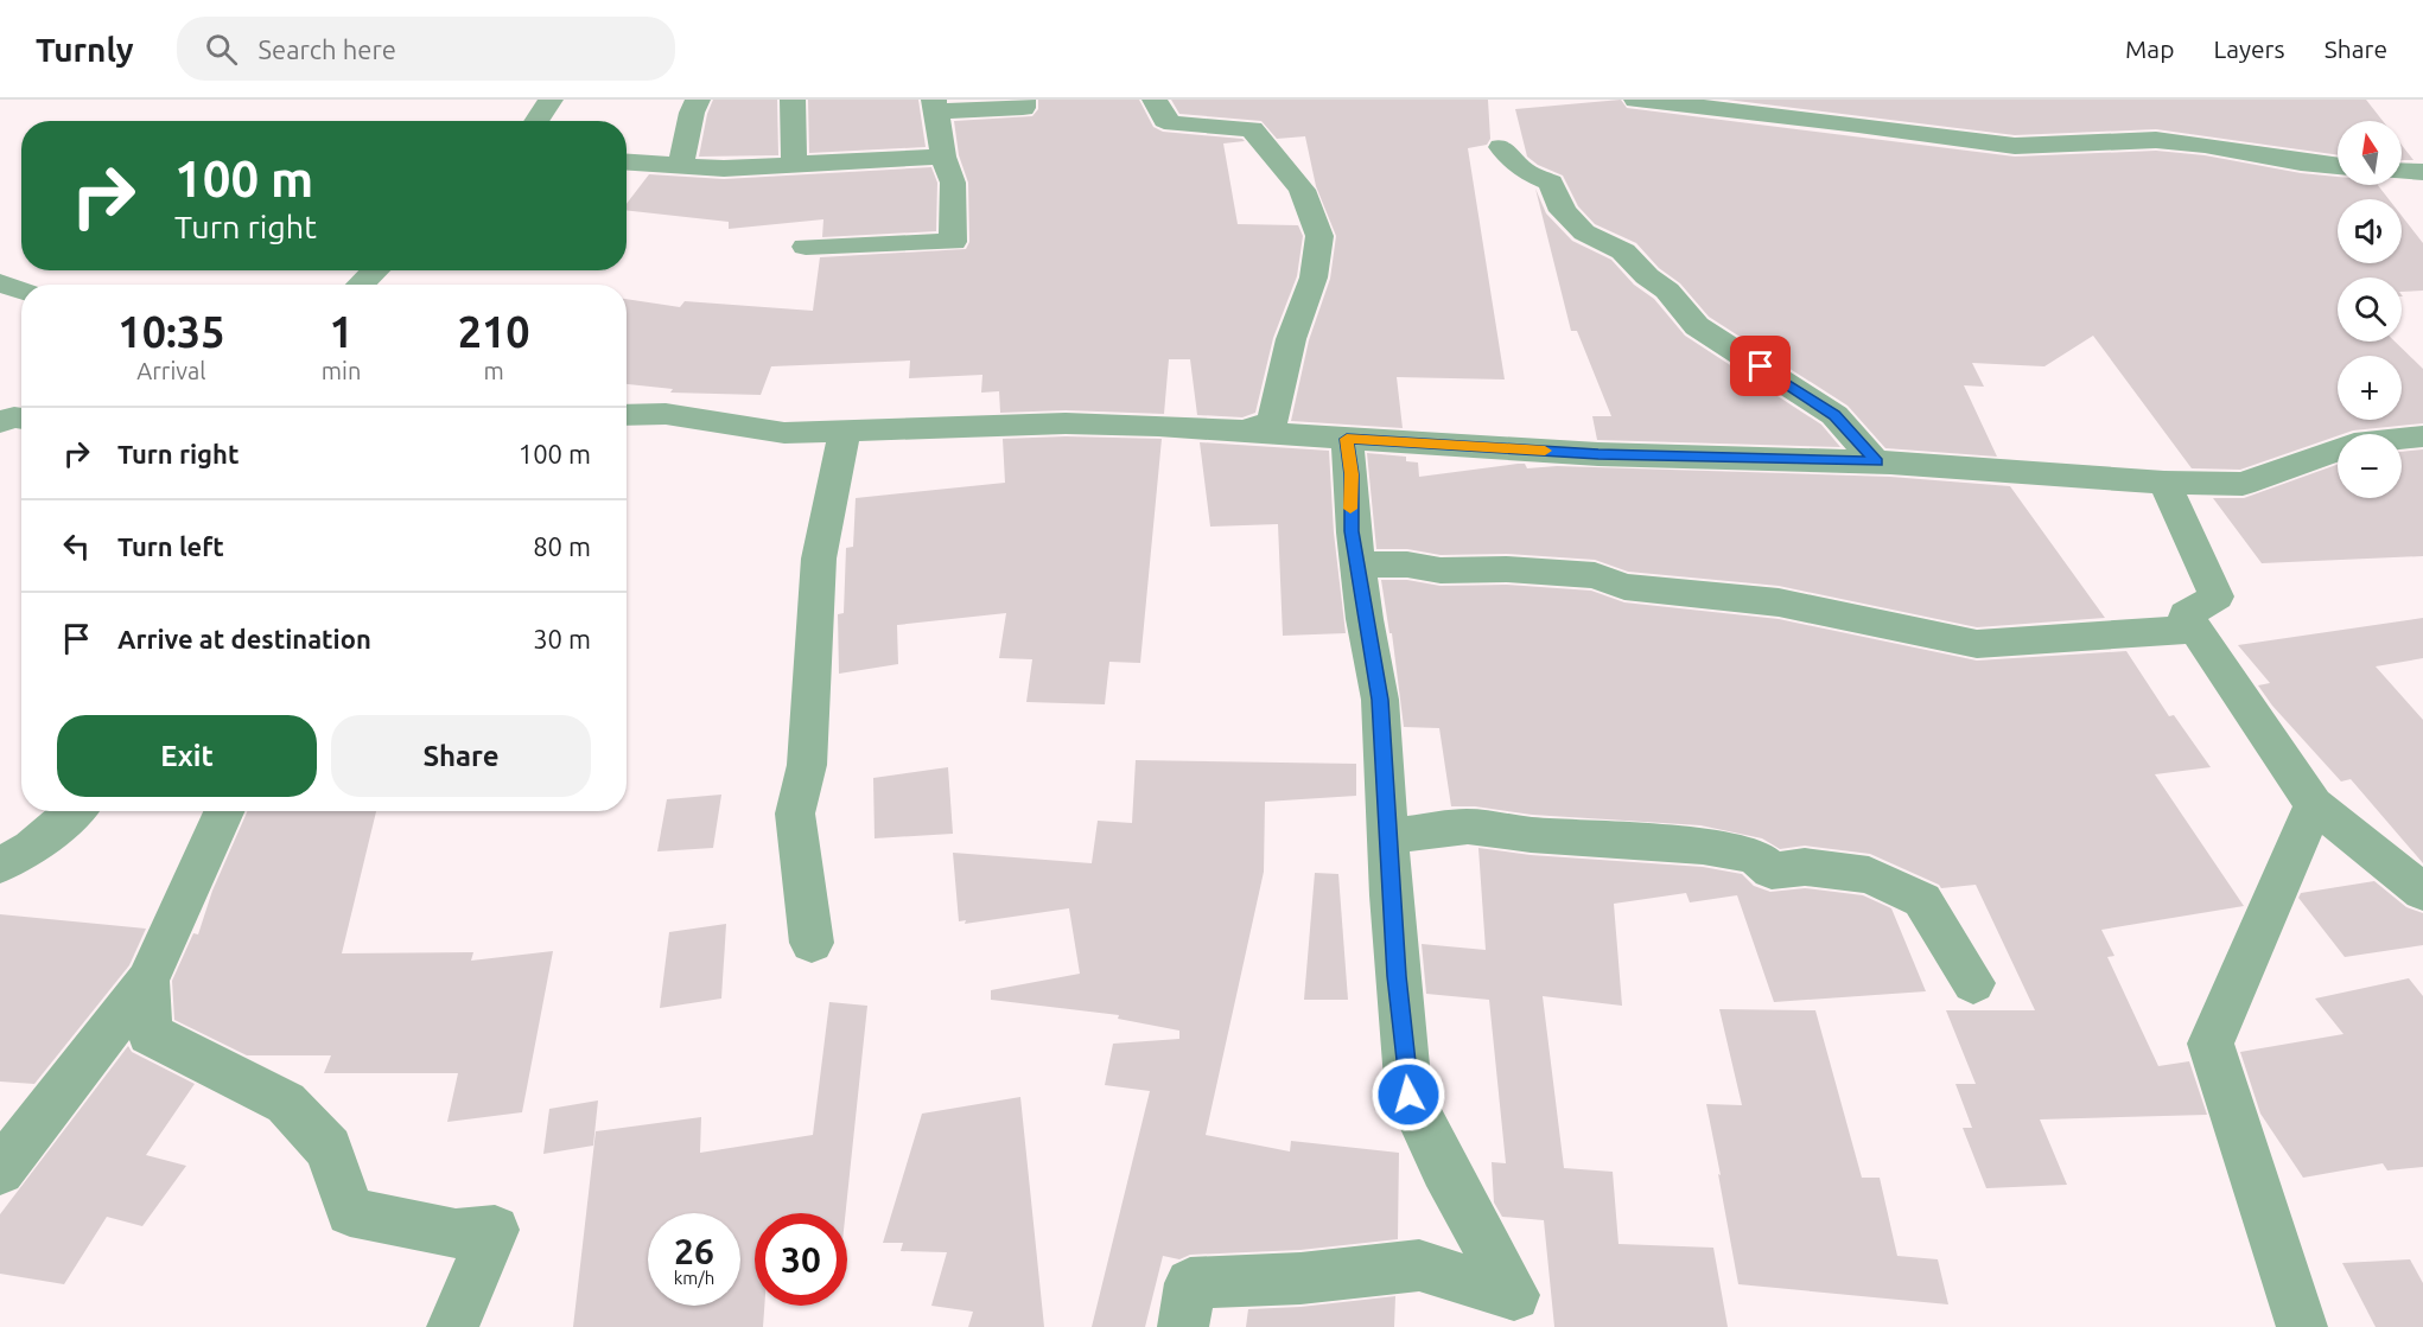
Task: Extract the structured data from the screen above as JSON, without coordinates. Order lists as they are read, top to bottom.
{
  "north": "top",
  "page": {
    "header": "Turnly",
    "search": "Search here",
    "nav": ["Map", "Layers", "Share"],
    "map_buttons": ["+", "−"],
    "turn": ["100 m", "Turn right"],
    "eta": [
      "10:35",
      "Arrival",
      "1",
      "min",
      "210",
      "m"
    ],
    "list": [
      {
        "name": "Turn right",
        "value": "100 m"
      },
      {
        "name": "Turn left",
        "value": "80 m"
      },
      {
        "name": "Arrive at destination",
        "value": "30 m"
      }
    ],
    "buttons": ["Exit", "Share"],
    "speed": "26 km/h",
    "limit": "30"
  }
}
